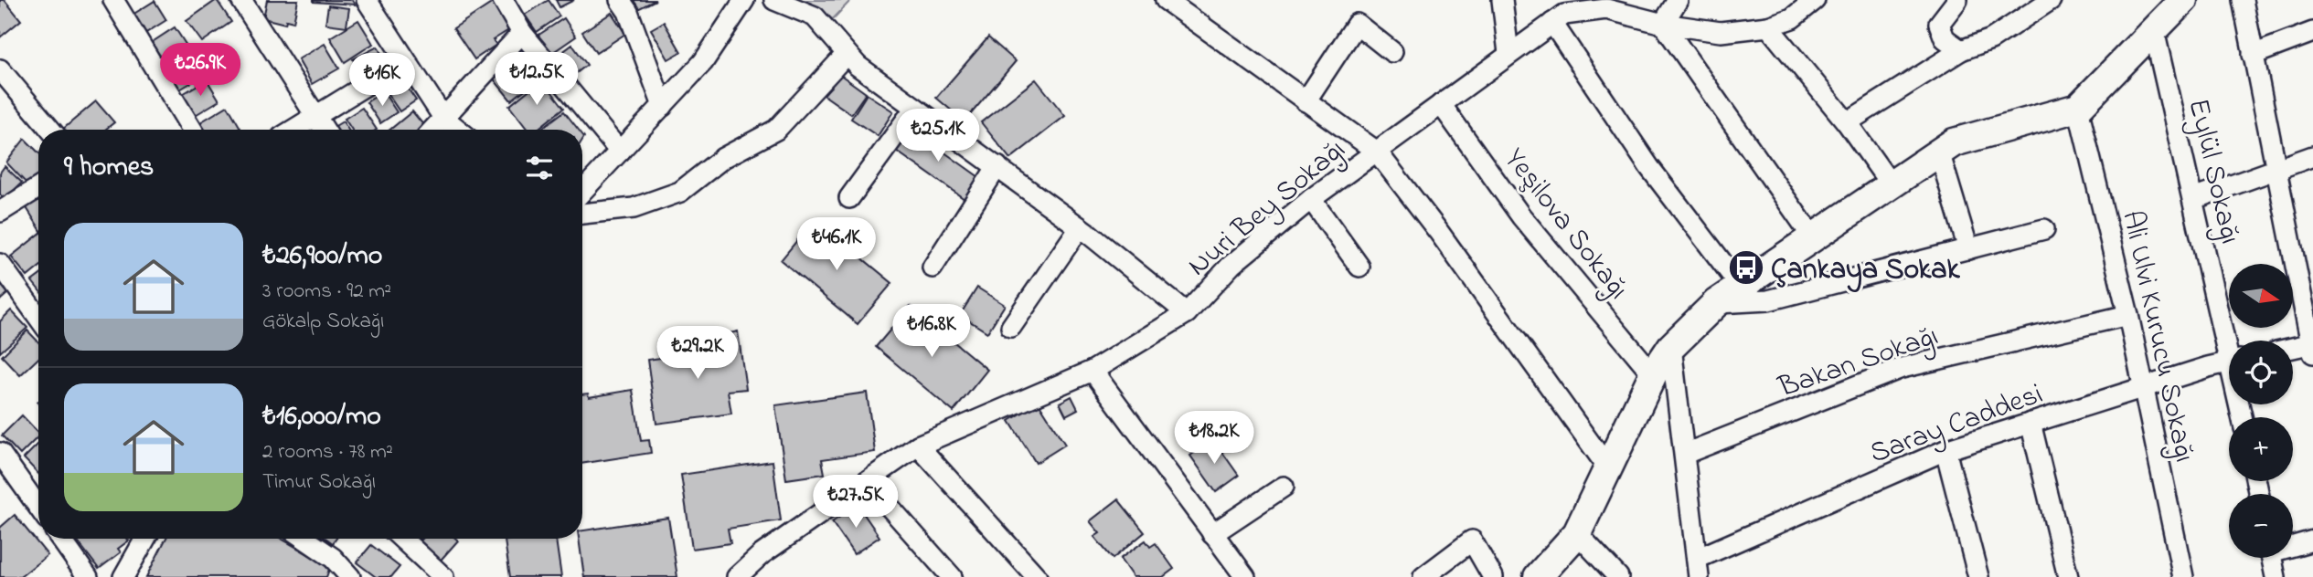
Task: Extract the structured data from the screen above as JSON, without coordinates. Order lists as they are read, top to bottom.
{
  "streets": {
    "street": [
      "Eylül Sokağı",
      "Nuri Bey Sokağı",
      "Yeşilova Sokağı",
      "Ali Ulvi Kurucu Sokağı",
      "Bakan Sokağı",
      "Saray Caddesi"
    ]
  },
  "crossings": [
    ["Nuri Bey Sokağı", "Yeşilova Sokağı"],
    ["Ali Ulvi Kurucu Sokağı", "Bakan Sokağı"],
    ["Ali Ulvi Kurucu Sokağı", "Saray Caddesi"]
  ],
  "places": {
    "bus stop": ["Çankaya Sokak"]
  },
  "north": "right",
  "page": {
    "price": [
      "₺26.9K",
      "₺12.5K",
      "₺16K",
      "₺25.1K",
      "₺46.1K",
      "₺16.8K",
      "₺29.2K",
      "₺18.2K",
      "₺27.5K"
    ],
    "heading": "9 homes",
    "list": [
      {
        "name": "₺26,900/mo",
        "note": "3 rooms · 92 m² · Gökalp Sokağı"
      },
      {
        "name": "₺16,000/mo",
        "note": "2 rooms · 78 m² · Timur Sokağı"
      }
    ],
    "map_buttons": ["+", "−"]
  }
}
